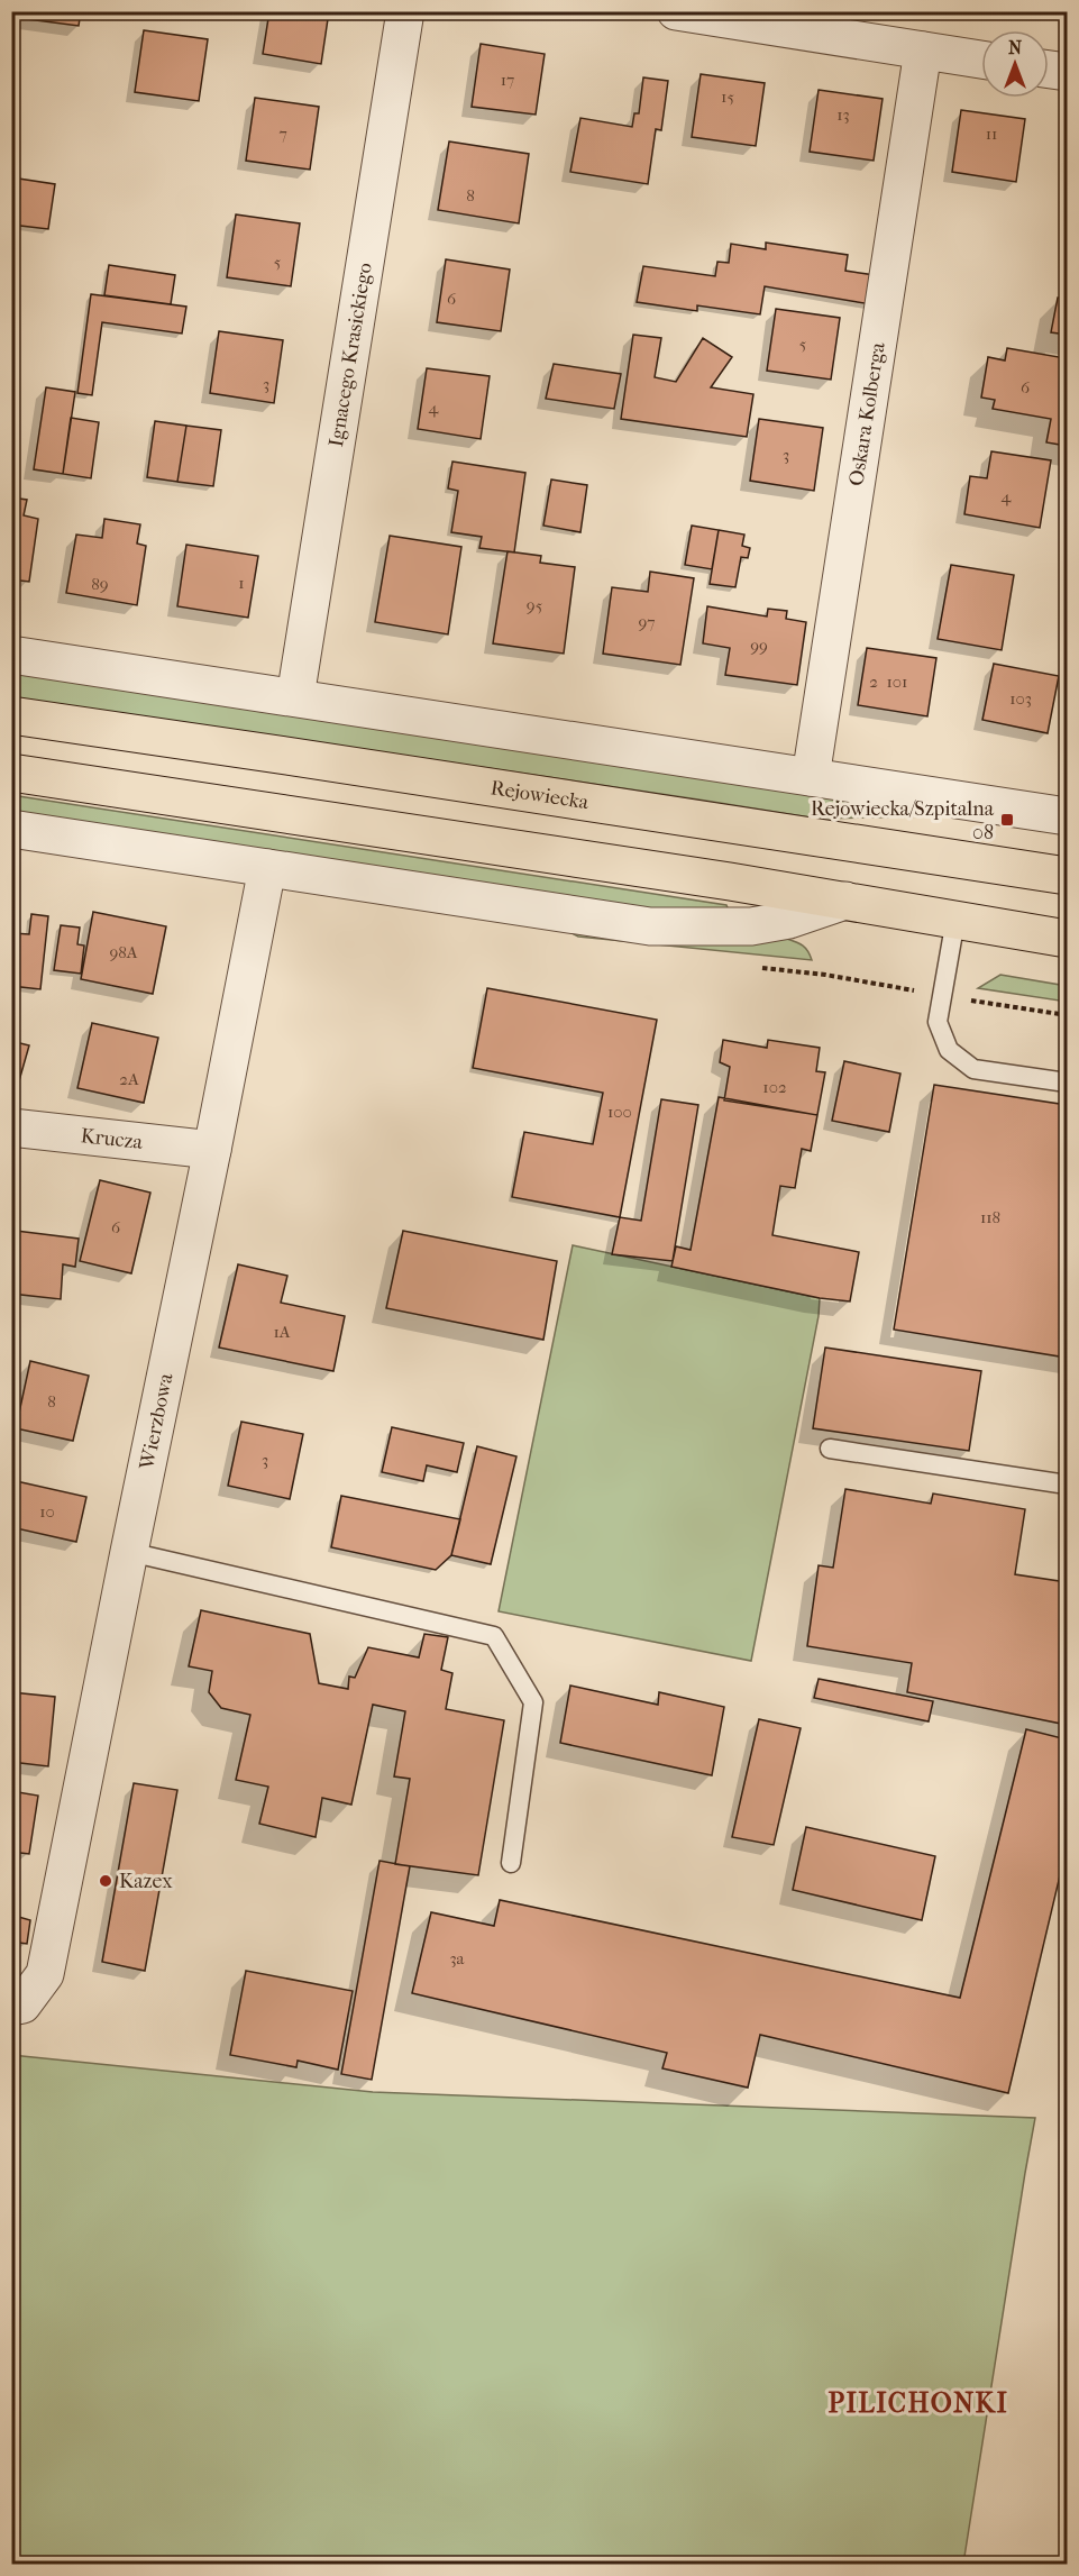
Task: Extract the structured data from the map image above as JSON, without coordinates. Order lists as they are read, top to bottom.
{
  "streets": {
    "highway": ["Rejowiecka"],
    "street": [
      "Ignacego Krasickiego",
      "Oskara Kolberga",
      "Krucza",
      "Wierzbowa"
    ]
  },
  "crossings": [
    ["Krucza", "Wierzbowa"]
  ],
  "districts": ["PILICHONKI"],
  "places": {
    "transit": ["Rejowiecka/Szpitalna 08"],
    "other": ["Kazex"]
  },
  "house_numbers": [
    "17",
    "15",
    "13",
    "7",
    "11",
    "8",
    "5",
    "6",
    "5",
    "3",
    "6",
    "4",
    "3",
    "4",
    "1",
    "89",
    "95",
    "97",
    "99",
    "2",
    "101",
    "103",
    "98A",
    "2A",
    "102",
    "100",
    "118",
    "6",
    "1A",
    "8",
    "3",
    "10",
    "3a"
  ],
  "north": "top"
}
